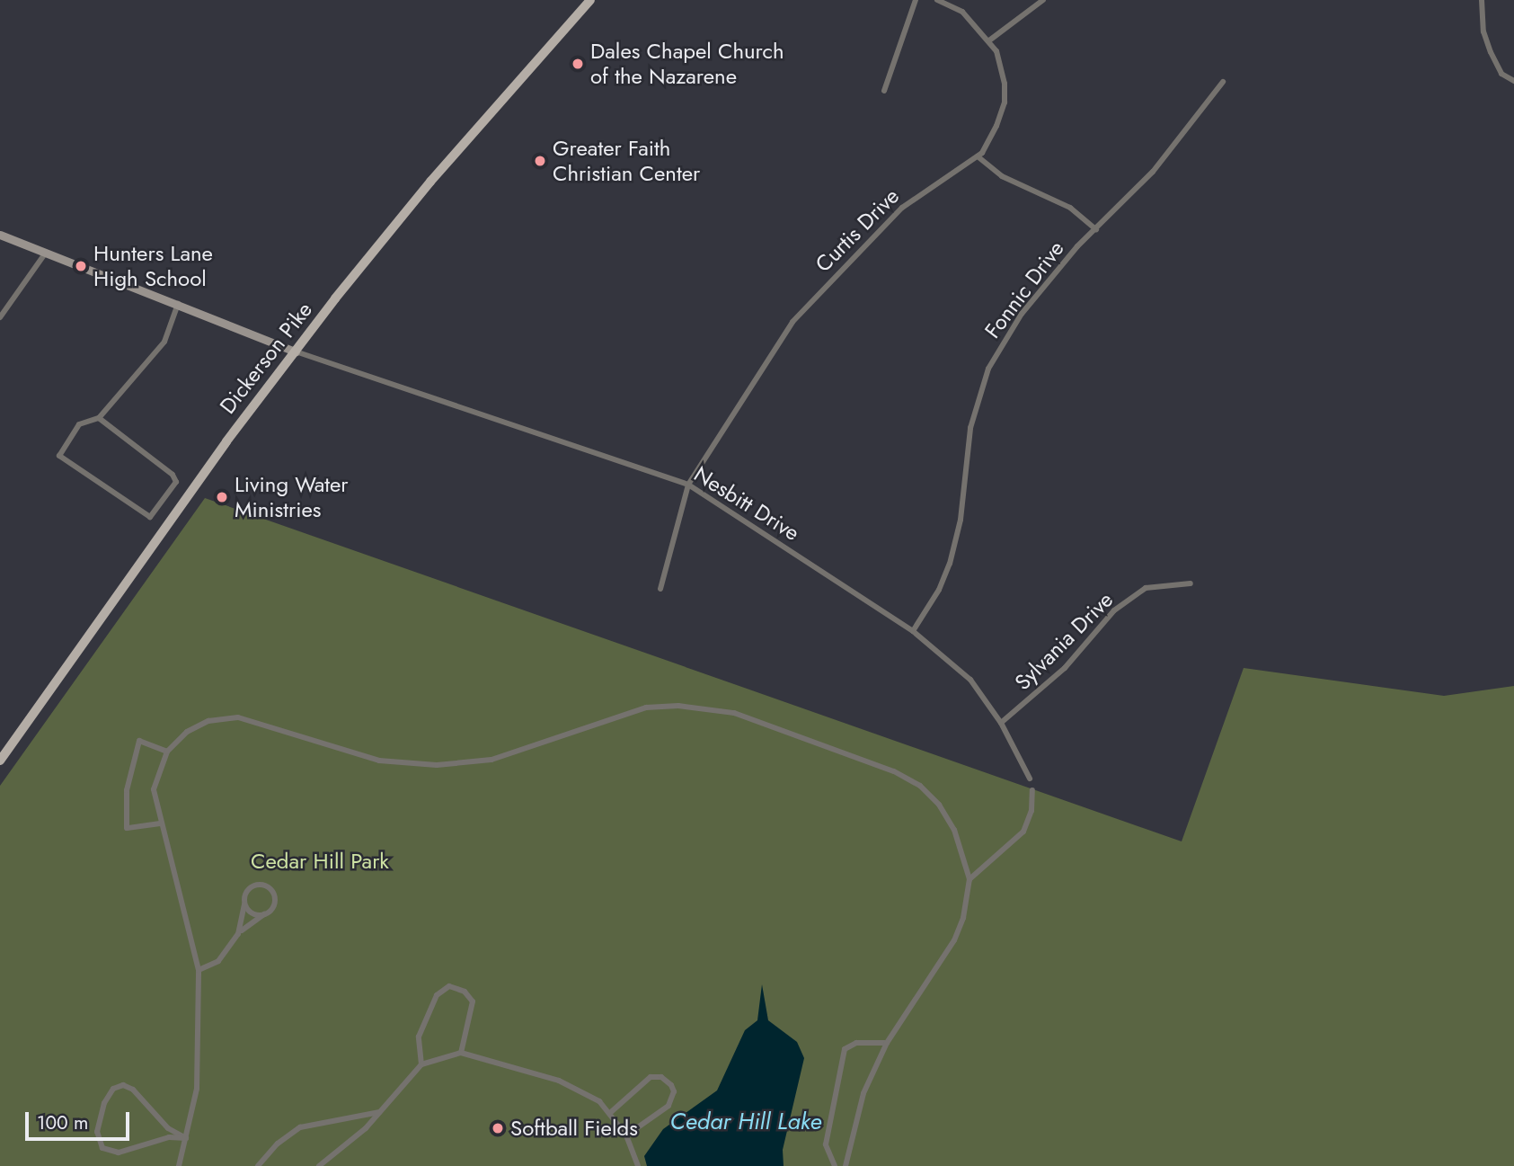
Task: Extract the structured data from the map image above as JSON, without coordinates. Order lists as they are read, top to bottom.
{
  "streets": {
    "main road": ["Dickerson Pike"],
    "street": [
      "Curtis Drive",
      "Fonnic Drive",
      "Nesbitt Drive",
      "Sylvania Drive"
    ]
  },
  "crossings": [
    ["Curtis Drive", "Nesbitt Drive"],
    ["Fonnic Drive", "Nesbitt Drive"],
    ["Dickerson Pike", "Nesbitt Drive"],
    ["Nesbitt Drive", "Sylvania Drive"]
  ],
  "water": ["Cedar Hill Lake"],
  "parks": ["Cedar Hill Park"],
  "places": [
    "Dales Chapel Church of the Nazarene",
    "Greater Faith Christian Center",
    "Hunters Lane High School",
    "Living Water Ministries",
    "Softball Fields"
  ],
  "scale_bar": "100 m"
}
